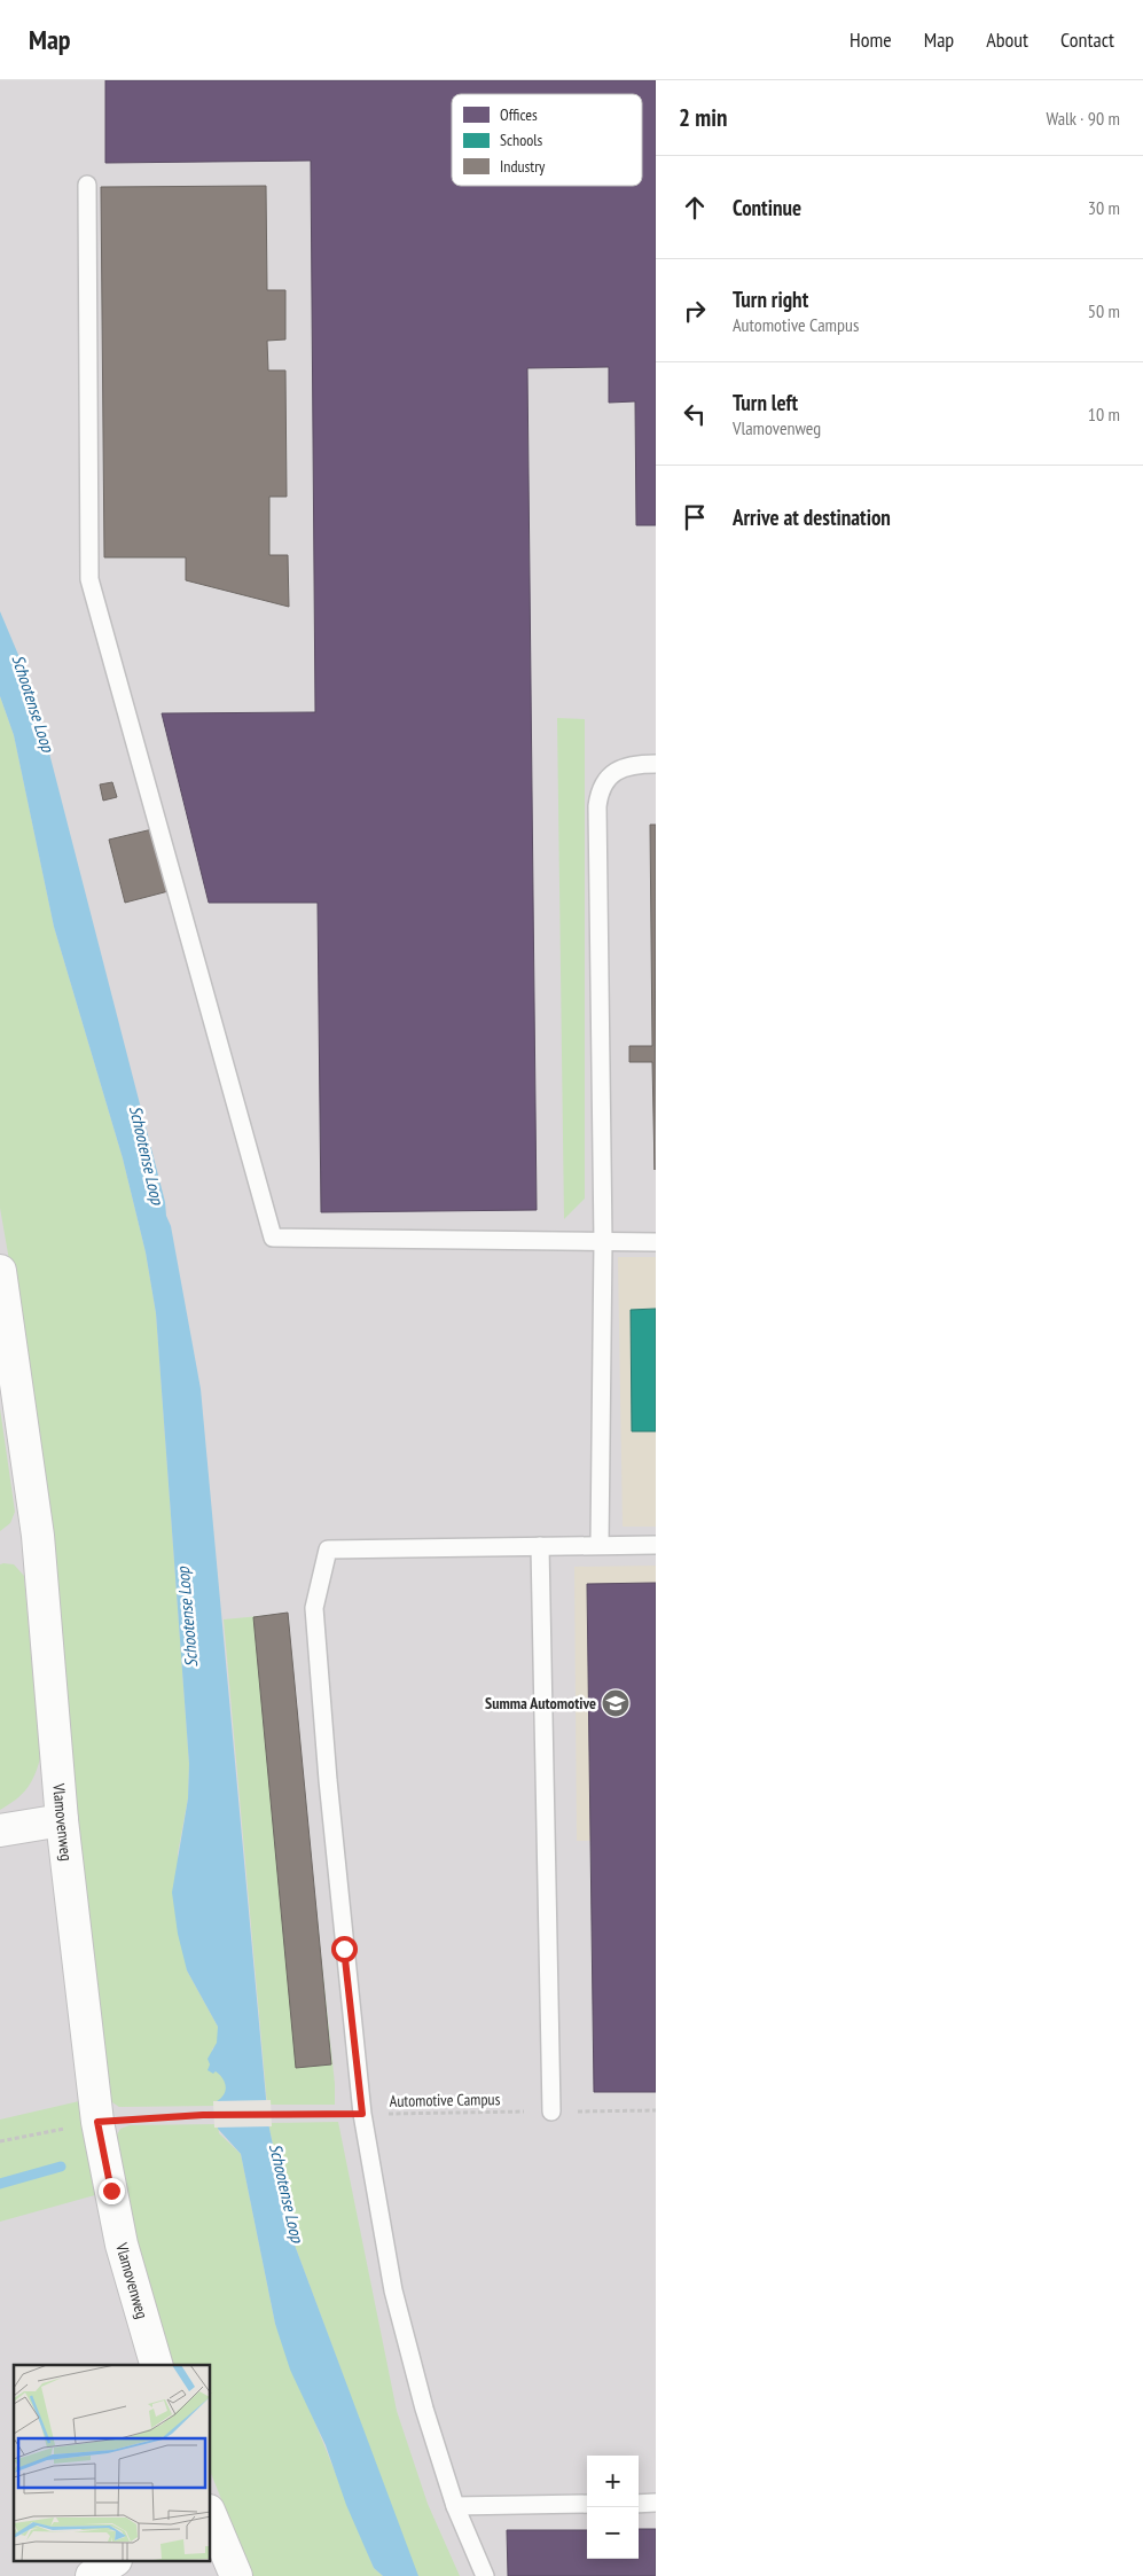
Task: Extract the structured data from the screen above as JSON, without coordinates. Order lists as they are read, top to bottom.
{
  "streets": {
    "street": ["Vlamovenweg"],
    "path": ["Automotive Campus"]
  },
  "crossings": [
    ["Vlamovenweg", "Automotive Campus"]
  ],
  "water": ["Schootense Loop"],
  "places": {
    "school or university": ["Summa Automotive"]
  },
  "legend": ["Offices", "Schools", "Industry"],
  "page": {
    "header": "Map",
    "nav": [
      "Home",
      "Map",
      "About",
      "Contact"
    ],
    "heading": ["2 min", "Walk · 90 m"],
    "list": [
      ["Continue", "30 m"],
      ["Turn right", "Automotive Campus", "50 m"],
      ["Turn left", "Vlamovenweg", "10 m"],
      "Arrive at destination"
    ],
    "map_buttons": ["+", "−"]
  }
}
